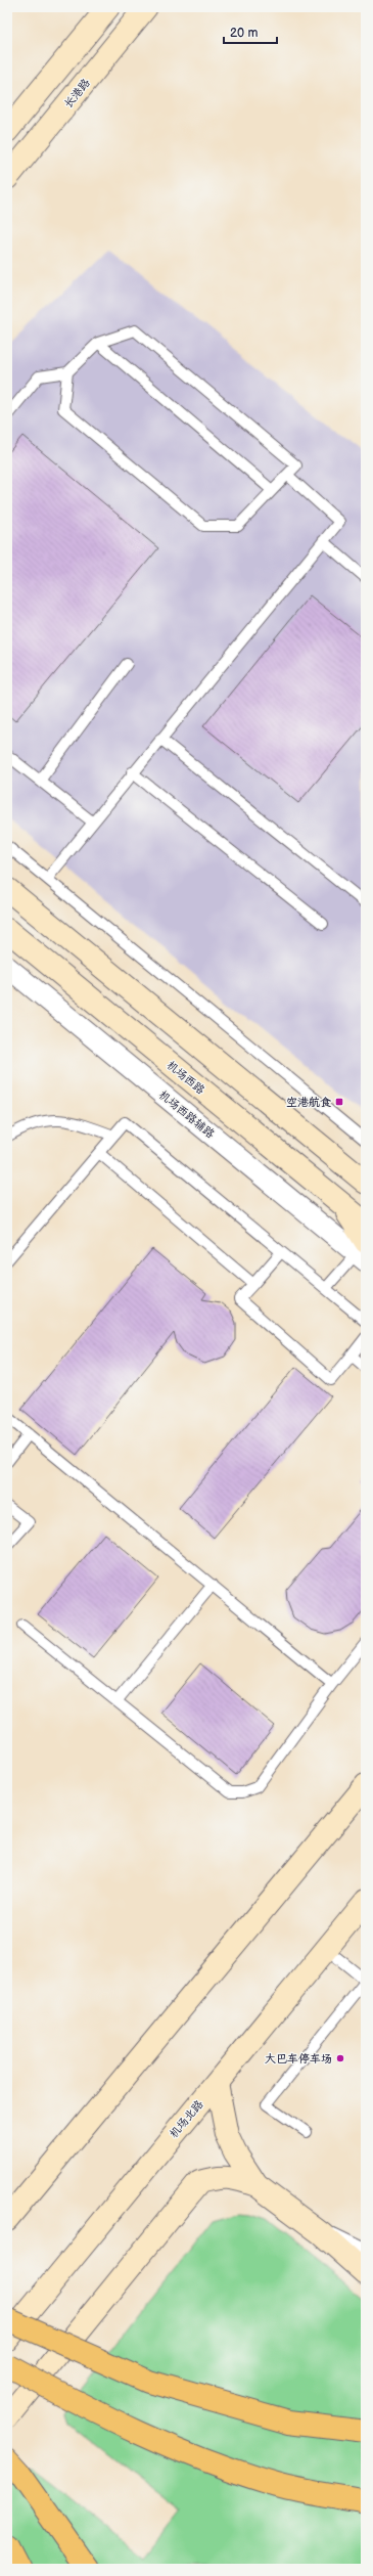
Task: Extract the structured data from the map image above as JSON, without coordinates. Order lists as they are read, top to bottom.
{
  "streets": {
    "main road": ["长港路", "机场西路", "机场北路"],
    "street": ["机场西路辅路"]
  },
  "places": {
    "transit": ["空港航食"],
    "other": ["大巴车停车场"]
  },
  "scale_bar": "20 m"
}
